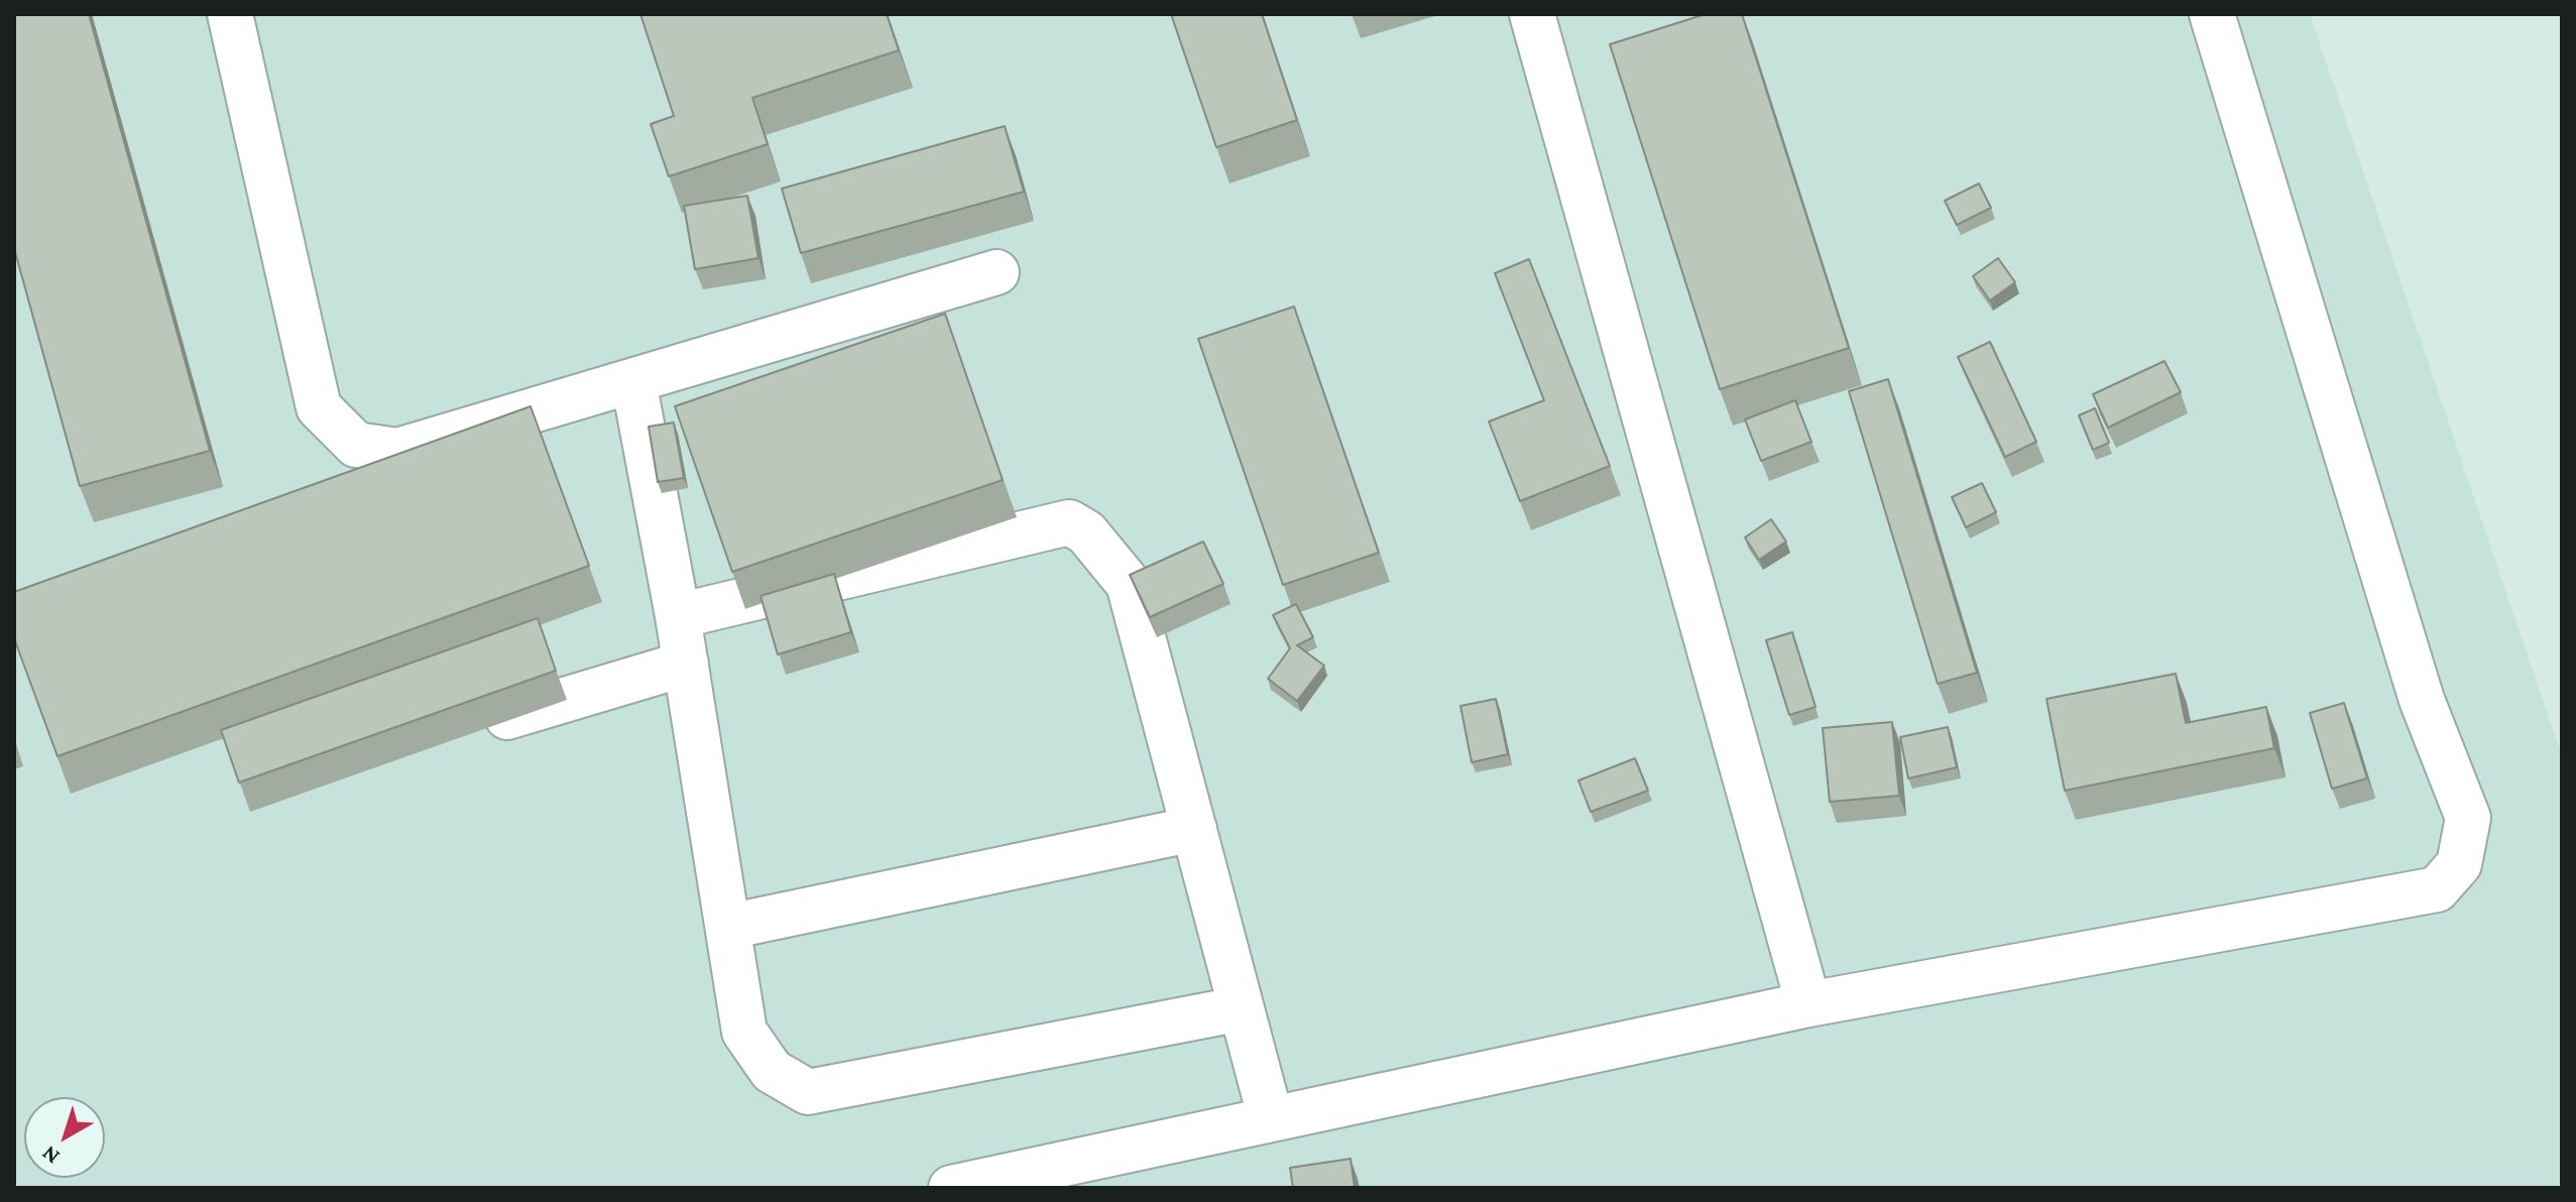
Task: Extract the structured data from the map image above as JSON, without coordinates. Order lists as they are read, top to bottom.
{
  "north": "bottom left"
}
